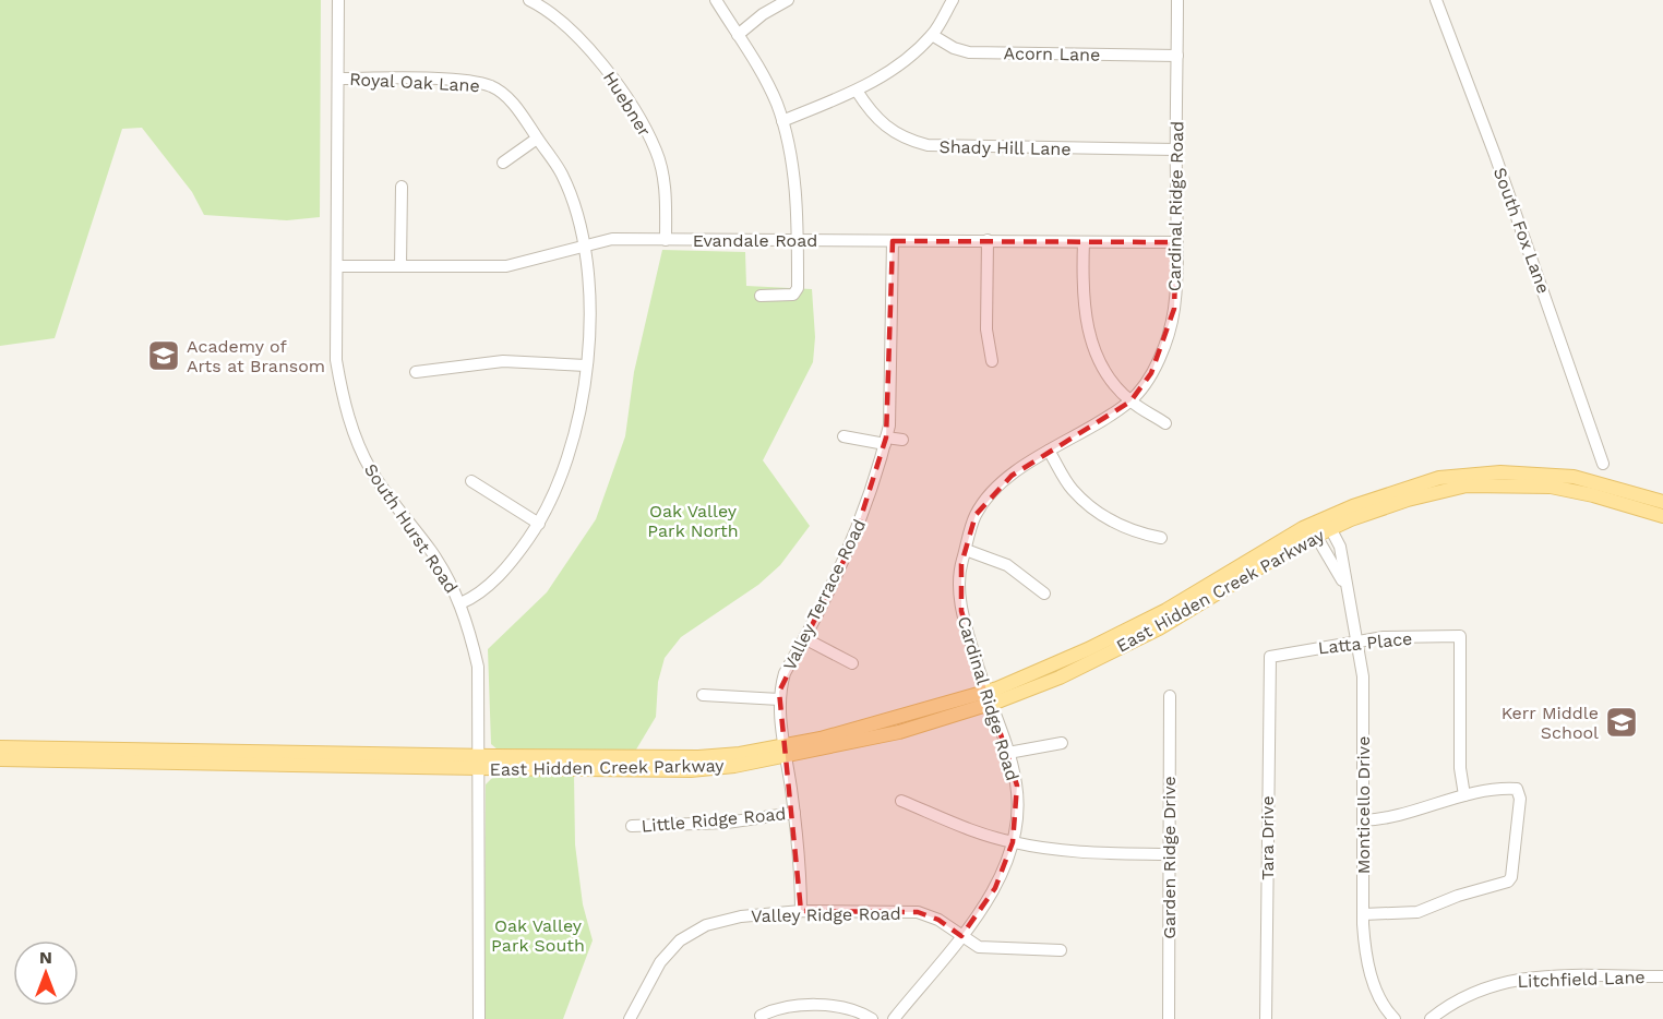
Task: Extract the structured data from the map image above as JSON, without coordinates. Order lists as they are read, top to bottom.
{
  "streets": {
    "main road": ["East Hidden Creek Parkway"],
    "street": [
      "Acorn Lane",
      "Royal Oak Lane",
      "Huebner",
      "Shady Hill Lane",
      "Cardinal Ridge Road",
      "South Fox Lane",
      "Evandale Road",
      "South Hurst Road",
      "Valley Terrace Road",
      "Latta Place",
      "Monticello Drive",
      "Little Ridge Road",
      "Tara Drive",
      "Garden Ridge Drive",
      "Valley Ridge Road",
      "Litchfield Lane"
    ]
  },
  "crossings": [
    ["Acorn Lane", "Cardinal Ridge Road"],
    ["Royal Oak Lane", "Evandale Road"],
    ["Royal Oak Lane", "South Hurst Road"],
    ["Huebner", "Evandale Road"],
    ["Shady Hill Lane", "Cardinal Ridge Road"],
    ["Cardinal Ridge Road", "Evandale Road"],
    ["Cardinal Ridge Road", "East Hidden Creek Parkway"],
    ["Cardinal Ridge Road", "Valley Ridge Road"],
    ["Evandale Road", "South Hurst Road"],
    ["Evandale Road", "Valley Terrace Road"],
    ["South Hurst Road", "East Hidden Creek Parkway"],
    ["East Hidden Creek Parkway", "Valley Terrace Road"],
    ["East Hidden Creek Parkway", "Monticello Drive"],
    ["Valley Terrace Road", "Little Ridge Road"],
    ["Valley Terrace Road", "Valley Ridge Road"],
    ["Latta Place", "Monticello Drive"],
    ["Latta Place", "Tara Drive"]
  ],
  "parks": ["Oak Valley Park North", "Oak Valley Park South"],
  "places": {
    "school or university": ["Academy of Arts at Bransom", "Kerr Middle School"]
  },
  "north": "top"
}
